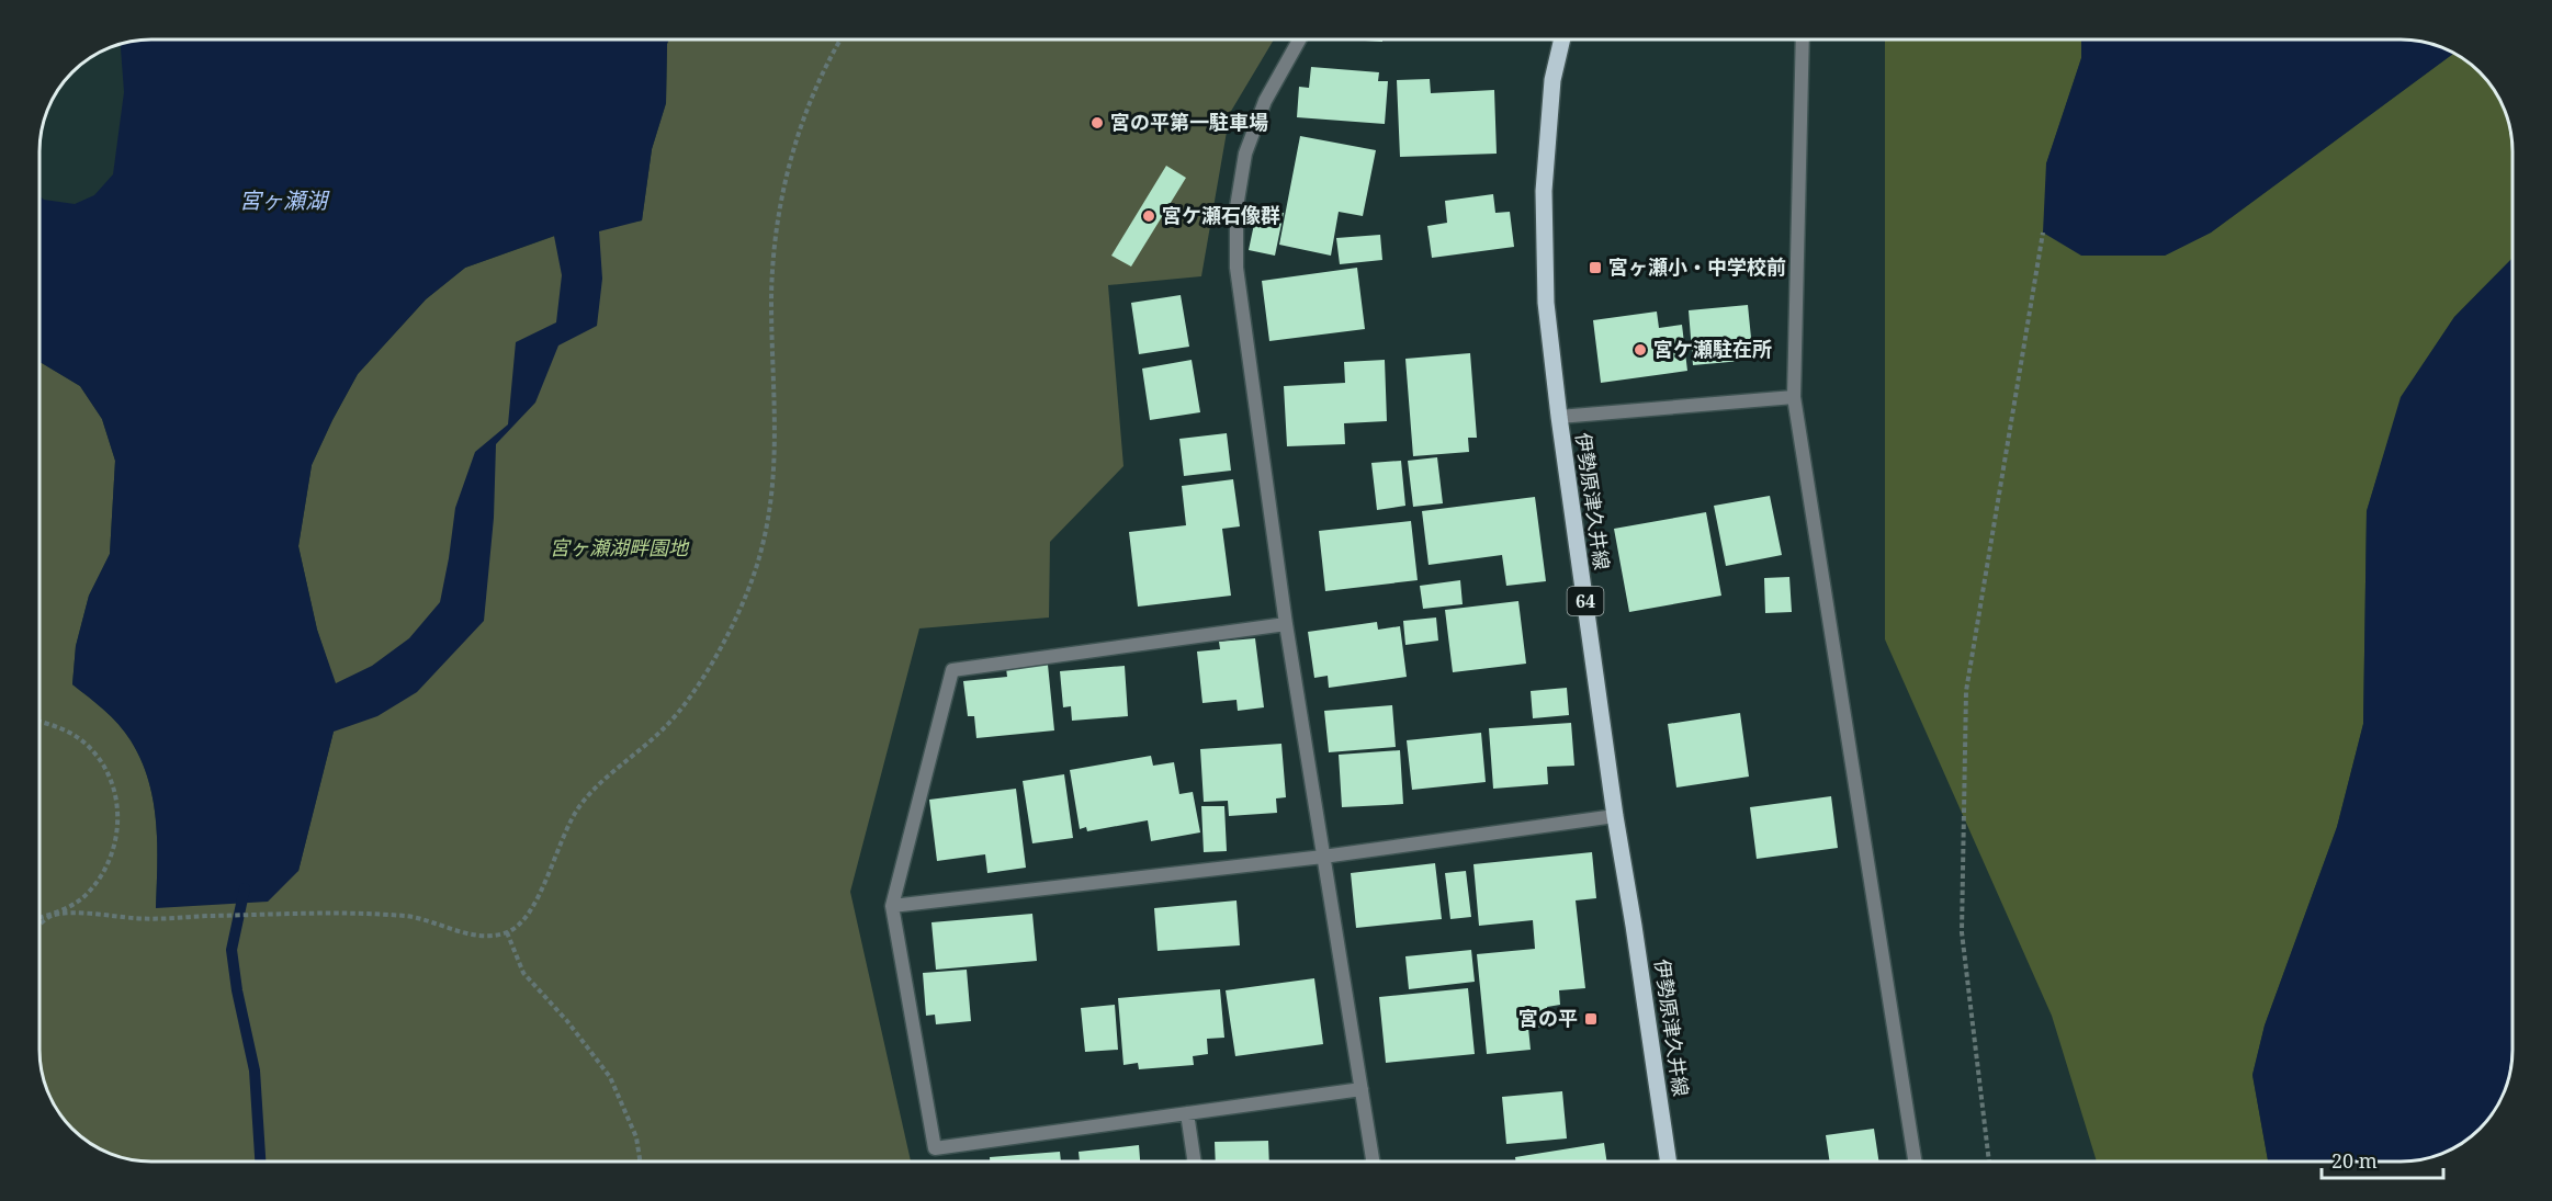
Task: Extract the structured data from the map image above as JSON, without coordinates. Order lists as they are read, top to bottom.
{
  "streets": {
    "main road": ["伊勢原津久井線", "64"]
  },
  "water": ["宮ヶ瀬湖"],
  "parks": ["宮ヶ瀬湖畔園地"],
  "places": {
    "other": ["宮の平第一駐車場", "宮ケ瀬石像群", "宮ケ瀬駐在所"],
    "transit": ["宮ヶ瀬小・中学校前", "宮の平"]
  },
  "scale_bar": "20 m"
}
